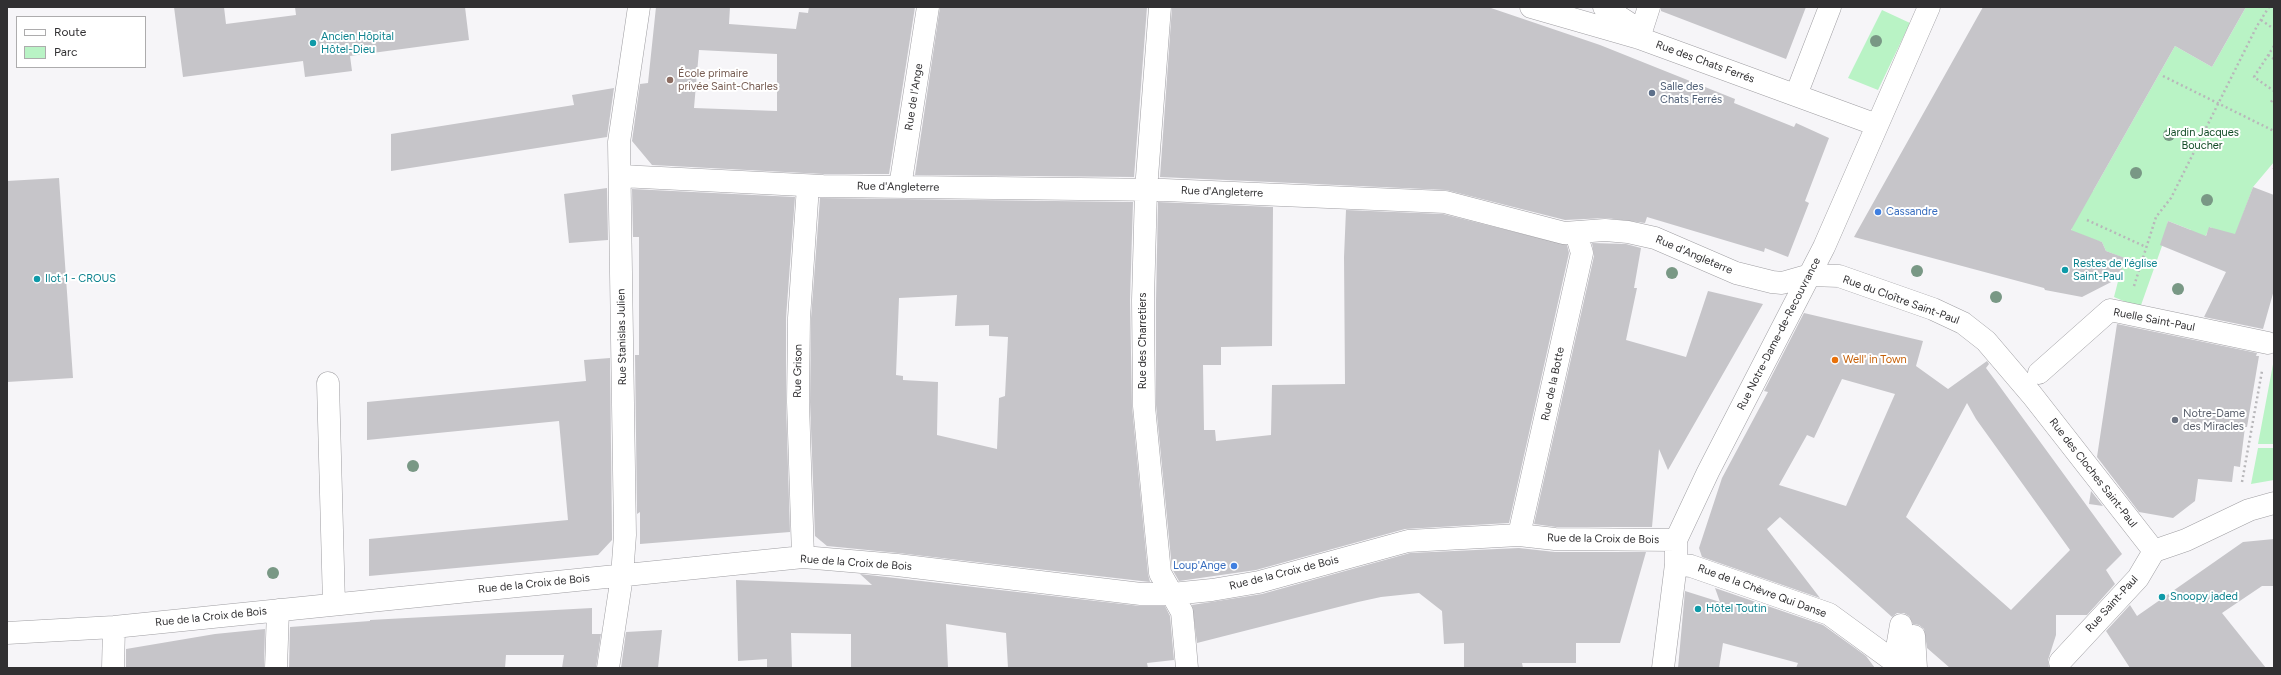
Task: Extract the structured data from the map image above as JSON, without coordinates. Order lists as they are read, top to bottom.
{
  "streets": {
    "street": [
      "Rue des Chats Ferrés",
      "Rue de l'Ange",
      "Rue d'Angleterre",
      "Rue du Cloître Saint-Paul",
      "Ruelle Saint-Paul",
      "Rue Notre-Dame-de-Recouvrance",
      "Rue Stanislas Julien",
      "Rue des Charretiers",
      "Rue Grison",
      "Rue de la Botte",
      "Rue des Cloches Saint-Paul",
      "Rue de la Croix de Bois",
      "Rue de la Chèvre Qui Danse",
      "Rue Saint-Paul"
    ]
  },
  "crossings": [
    ["Rue des Chats Ferrés", "Rue Notre-Dame-de-Recouvrance"],
    ["Rue de l'Ange", "Rue d'Angleterre"],
    ["Rue d'Angleterre", "Rue du Cloître Saint-Paul"],
    ["Rue d'Angleterre", "Rue Notre-Dame-de-Recouvrance"],
    ["Rue d'Angleterre", "Rue Stanislas Julien"],
    ["Rue d'Angleterre", "Rue des Charretiers"],
    ["Rue d'Angleterre", "Rue Grison"],
    ["Rue d'Angleterre", "Rue de la Botte"],
    ["Rue du Cloître Saint-Paul", "Rue Notre-Dame-de-Recouvrance"],
    ["Rue du Cloître Saint-Paul", "Rue des Cloches Saint-Paul"],
    ["Rue Notre-Dame-de-Recouvrance", "Rue de la Croix de Bois"],
    ["Rue Notre-Dame-de-Recouvrance", "Rue de la Chèvre Qui Danse"],
    ["Rue Stanislas Julien", "Rue de la Croix de Bois"],
    ["Rue des Charretiers", "Rue de la Croix de Bois"],
    ["Rue Grison", "Rue de la Croix de Bois"],
    ["Rue de la Botte", "Rue de la Croix de Bois"],
    ["Rue des Cloches Saint-Paul", "Rue Saint-Paul"]
  ],
  "parks": ["Jardin Jacques Boucher"],
  "places": [
    "Ancien Hôpital Hôtel-Dieu",
    "École primaire privée Saint-Charles",
    "Salle des Chats Ferrés",
    "Cassandre",
    "Restes de l'église Saint-Paul",
    "Ilot 1 - CROUS",
    "Well' in Town",
    "Notre-Dame des Miracles",
    "Loup'Ange",
    "Snoopy jaded",
    "Hôtel Toutin"
  ],
  "legend": ["Route", "Parc"]
}
